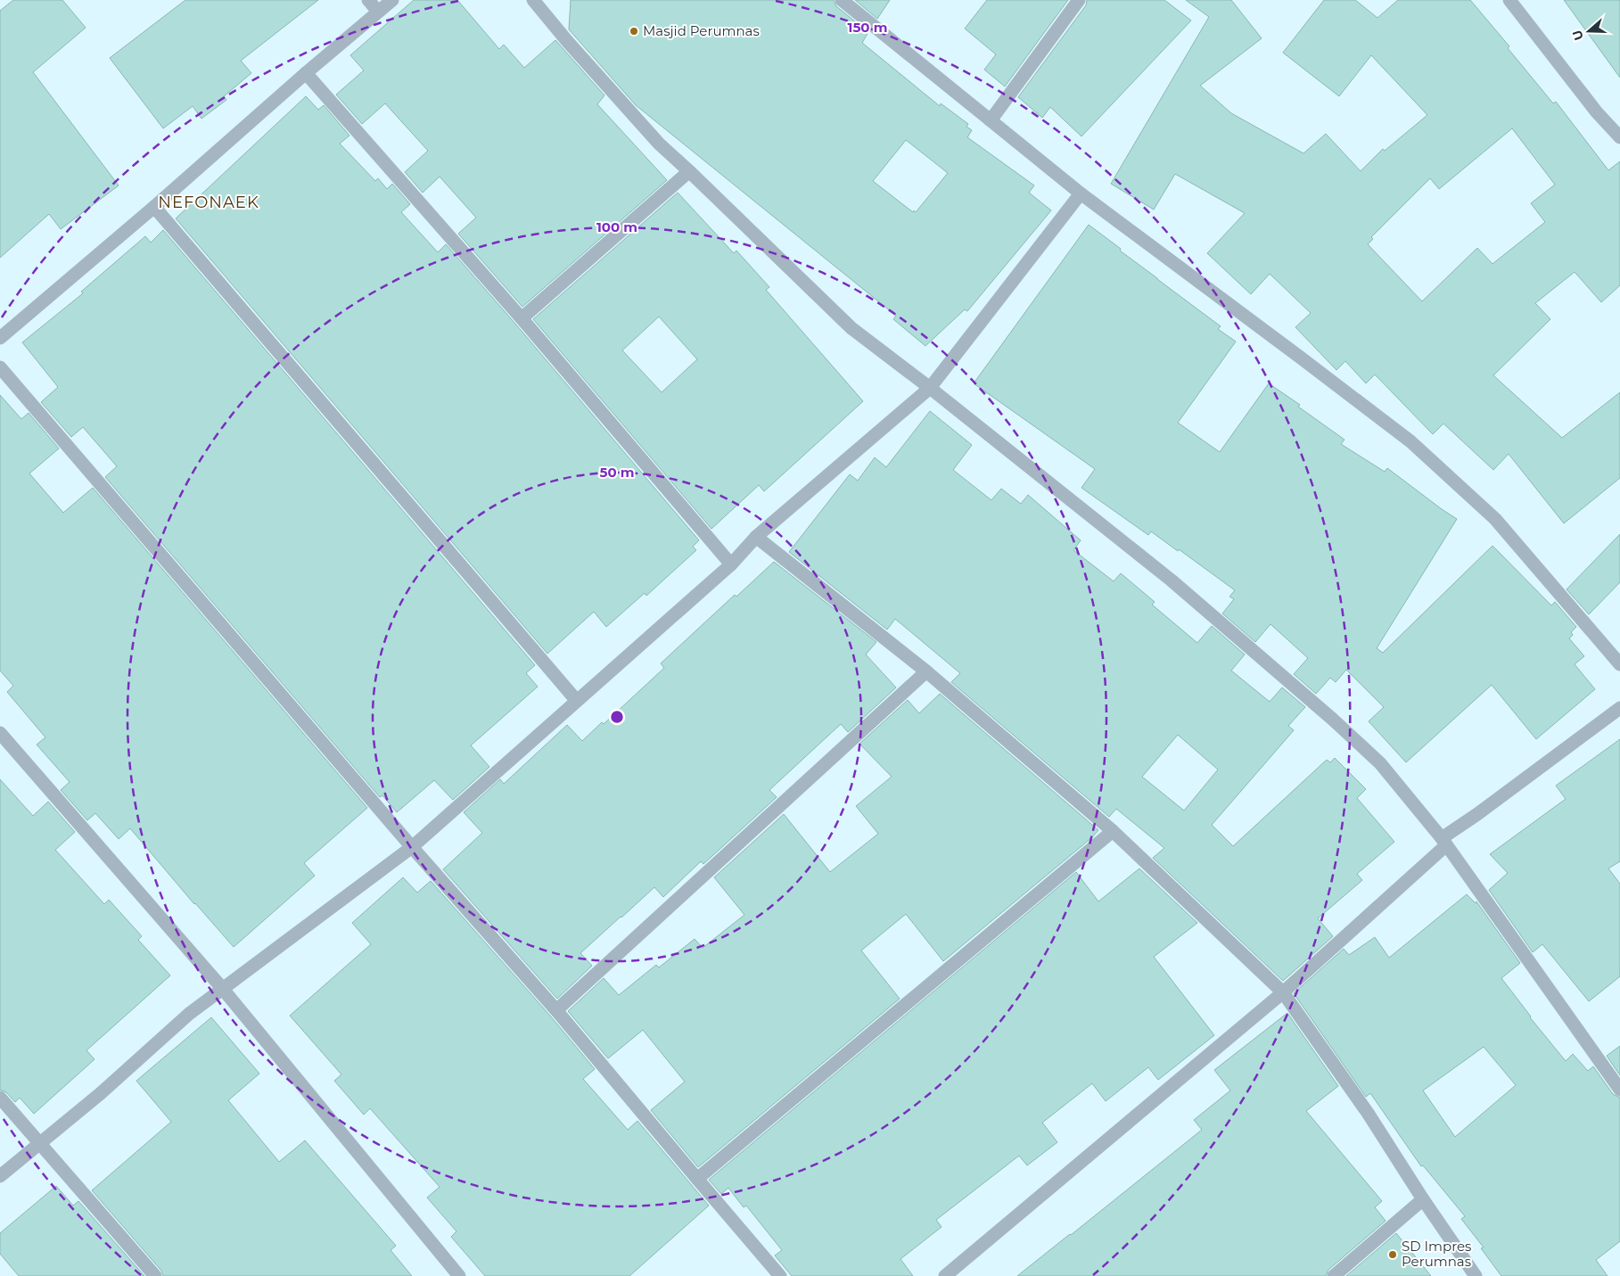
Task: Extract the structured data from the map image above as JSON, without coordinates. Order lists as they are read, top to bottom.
{
  "districts": ["NEFONAEK"],
  "places": ["Masjid Perumnas", "SD Impres Perumnas"],
  "north": "left",
  "rings": ["150 m", "100 m", "50 m"]
}
